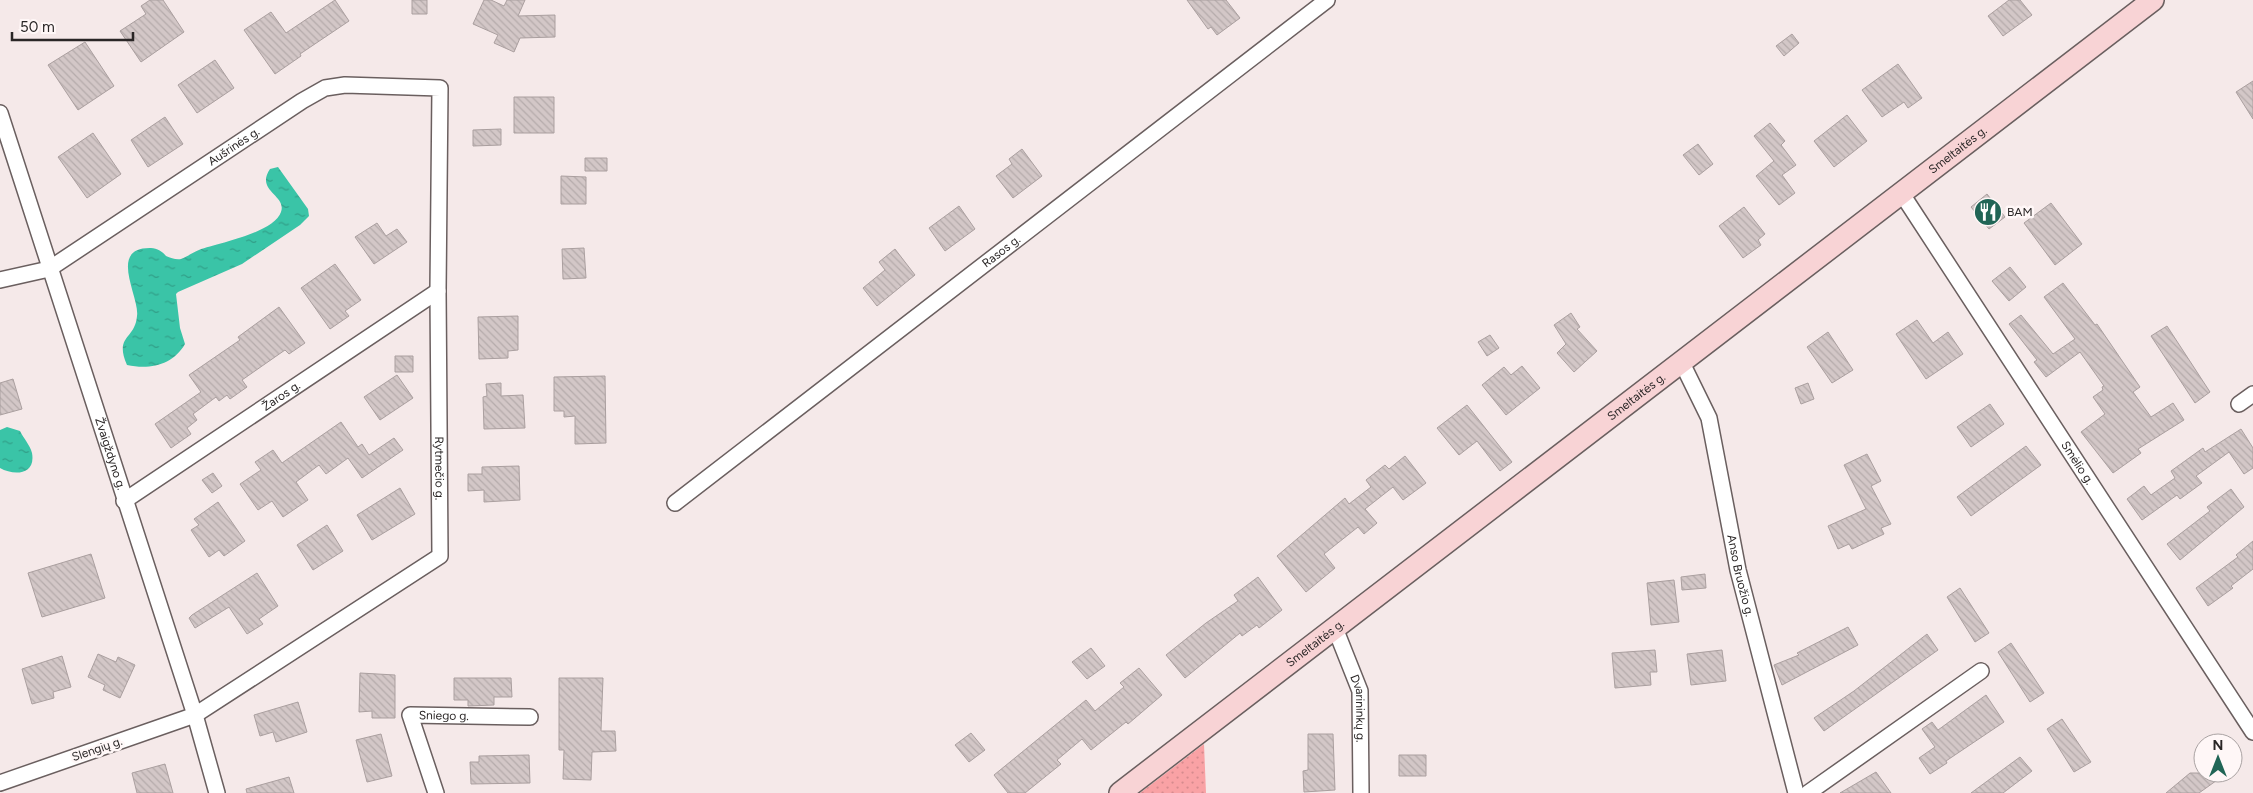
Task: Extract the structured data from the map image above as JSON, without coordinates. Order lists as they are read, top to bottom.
{
  "streets": {
    "main road": ["Smeltaitės g."],
    "street": [
      "Aušrinės g.",
      "Rasos g.",
      "Žaros g.",
      "Žvaigždyno g.",
      "Smėlio g.",
      "Rytmečio g.",
      "Anso Bruožio g.",
      "Dvarininkų g.",
      "Sniego g.",
      "Slengių g."
    ]
  },
  "crossings": [
    ["Aušrinės g.", "Žvaigždyno g."],
    ["Aušrinės g.", "Rytmečio g."],
    ["Smeltaitės g.", "Smėlio g."],
    ["Smeltaitės g.", "Anso Bruožio g."],
    ["Smeltaitės g.", "Dvarininkų g."],
    ["Žaros g.", "Žvaigždyno g."],
    ["Žaros g.", "Rytmečio g."],
    ["Žvaigždyno g.", "Rytmečio g."],
    ["Žvaigždyno g.", "Slengių g."],
    ["Rytmečio g.", "Slengių g."]
  ],
  "places": {
    "restaurant": ["BAM"]
  },
  "scale_bar": "50 m",
  "north": "top"
}
